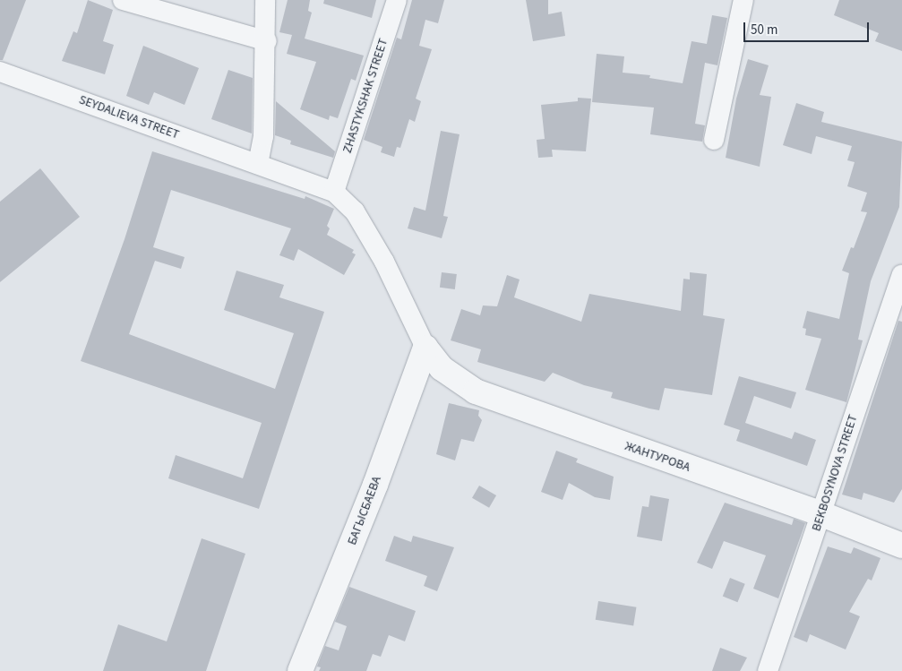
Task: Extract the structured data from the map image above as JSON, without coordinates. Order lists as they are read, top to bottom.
{
  "streets": {
    "street": [
      "ZHASTYKSHAK STREET",
      "SEYDALIEVA STREET",
      "ЖАНТУРОВА",
      "BEKBOSYNOVA STREET",
      "БАГЫСБАЕВА"
    ]
  },
  "crossings": [
    ["ZHASTYKSHAK STREET", "SEYDALIEVA STREET"],
    ["SEYDALIEVA STREET", "ЖАНТУРОВА"],
    ["SEYDALIEVA STREET", "БАГЫСБАЕВА"],
    ["ЖАНТУРОВА", "BEKBOSYNOVA STREET"],
    ["ЖАНТУРОВА", "БАГЫСБАЕВА"]
  ],
  "scale_bar": "50 m"
}
